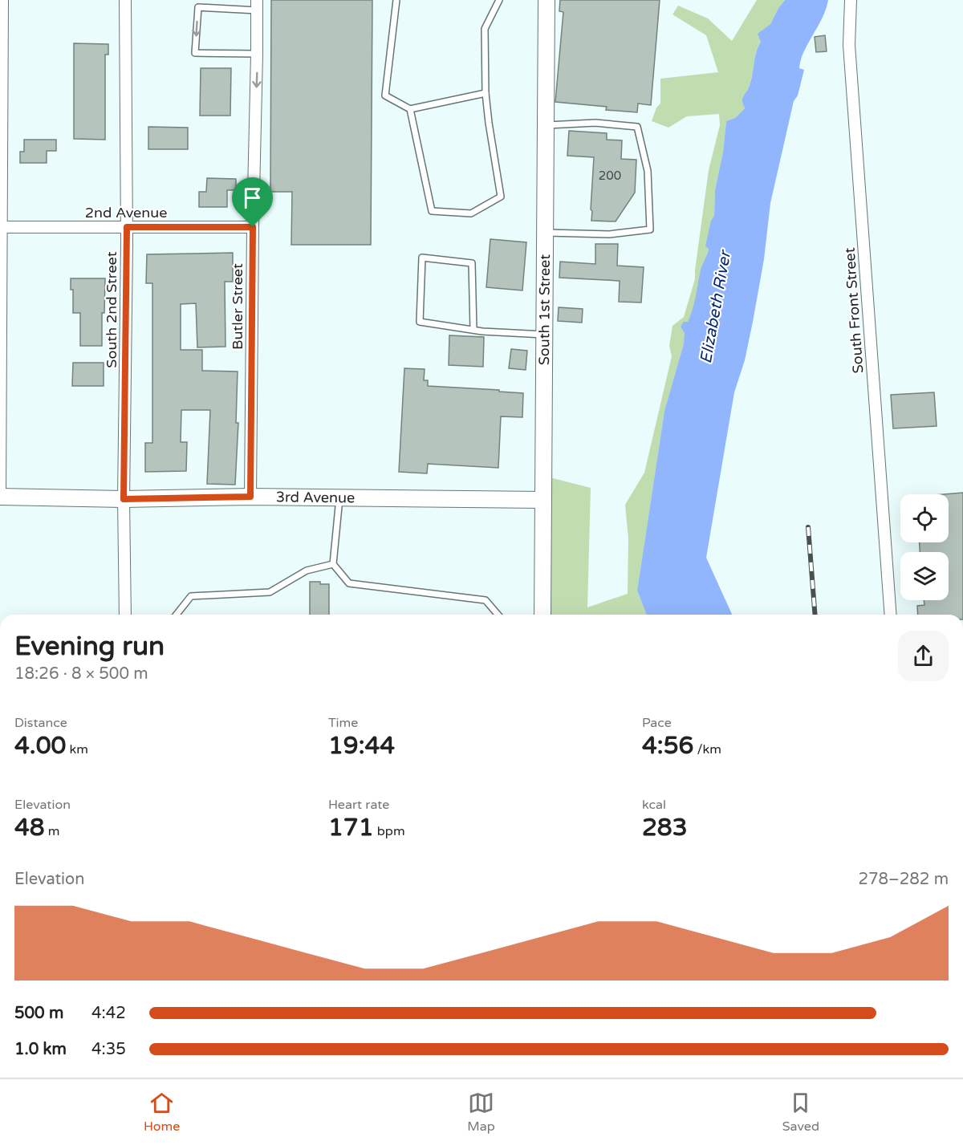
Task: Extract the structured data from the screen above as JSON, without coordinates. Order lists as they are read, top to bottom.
{
  "streets": {
    "street": [
      "2nd Avenue",
      "Butler Street",
      "South 2nd Street",
      "South 1st Street",
      "South Front Street",
      "3rd Avenue"
    ]
  },
  "crossings": [
    ["2nd Avenue", "Butler Street"],
    ["2nd Avenue", "South 2nd Street"],
    ["Butler Street", "3rd Avenue"],
    ["South 2nd Street", "3rd Avenue"],
    ["South 1st Street", "3rd Avenue"]
  ],
  "one_way": ["Butler Street"],
  "water": ["Elizabeth River"],
  "house_numbers": ["200"],
  "page": {
    "heading": ["Evening run", "18:26 · 8 × 500 m"],
    "stats": [
      ["Distance", "4.00 km"],
      ["Time", "19:44"],
      ["Pace", "4:56 /km"],
      ["Elevation", "48 m"],
      ["Heart rate", "171 bpm"],
      ["kcal", "283"]
    ],
    "chart": ["Elevation", "278–282 m"],
    "list": [
      {
        "name": "500 m",
        "note": "4:42"
      },
      {
        "name": "1.0 km",
        "note": "4:35"
      }
    ],
    "tabs": ["Home", "Map", "Saved"]
  }
}
